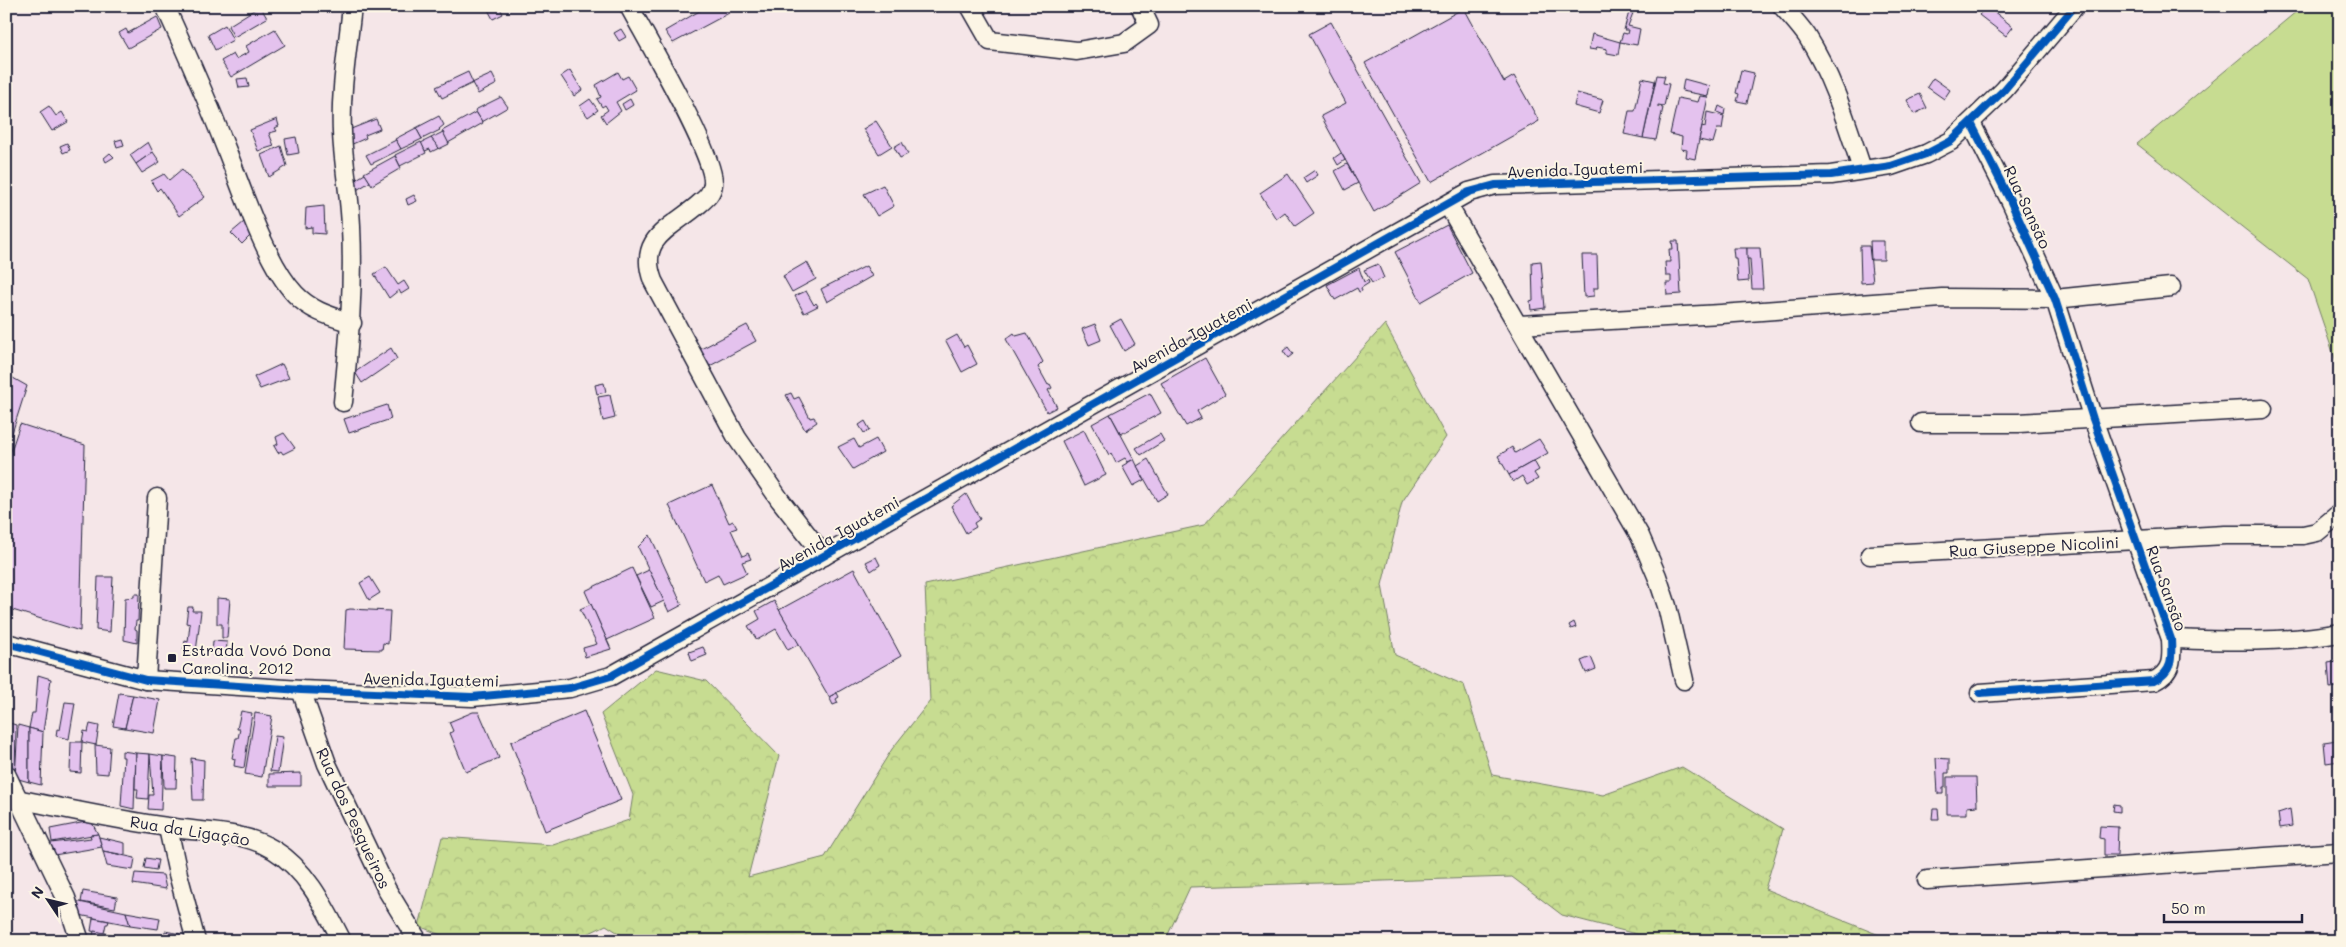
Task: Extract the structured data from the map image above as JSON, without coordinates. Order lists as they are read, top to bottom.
{
  "streets": {
    "street": [
      "Avenida Iguatemi",
      "Rua Sansão",
      "Rua Giuseppe Nicolini",
      "Rua dos Pesqueiros",
      "Rua da Ligação"
    ]
  },
  "crossings": [
    ["Avenida Iguatemi", "Rua Sansão"],
    ["Avenida Iguatemi", "Rua dos Pesqueiros"],
    ["Rua Sansão", "Rua Giuseppe Nicolini"]
  ],
  "places": {
    "transit": ["Estrada Vovó Dona Carolina, 2012"]
  },
  "scale_bar": "50 m",
  "north": "top left"
}
